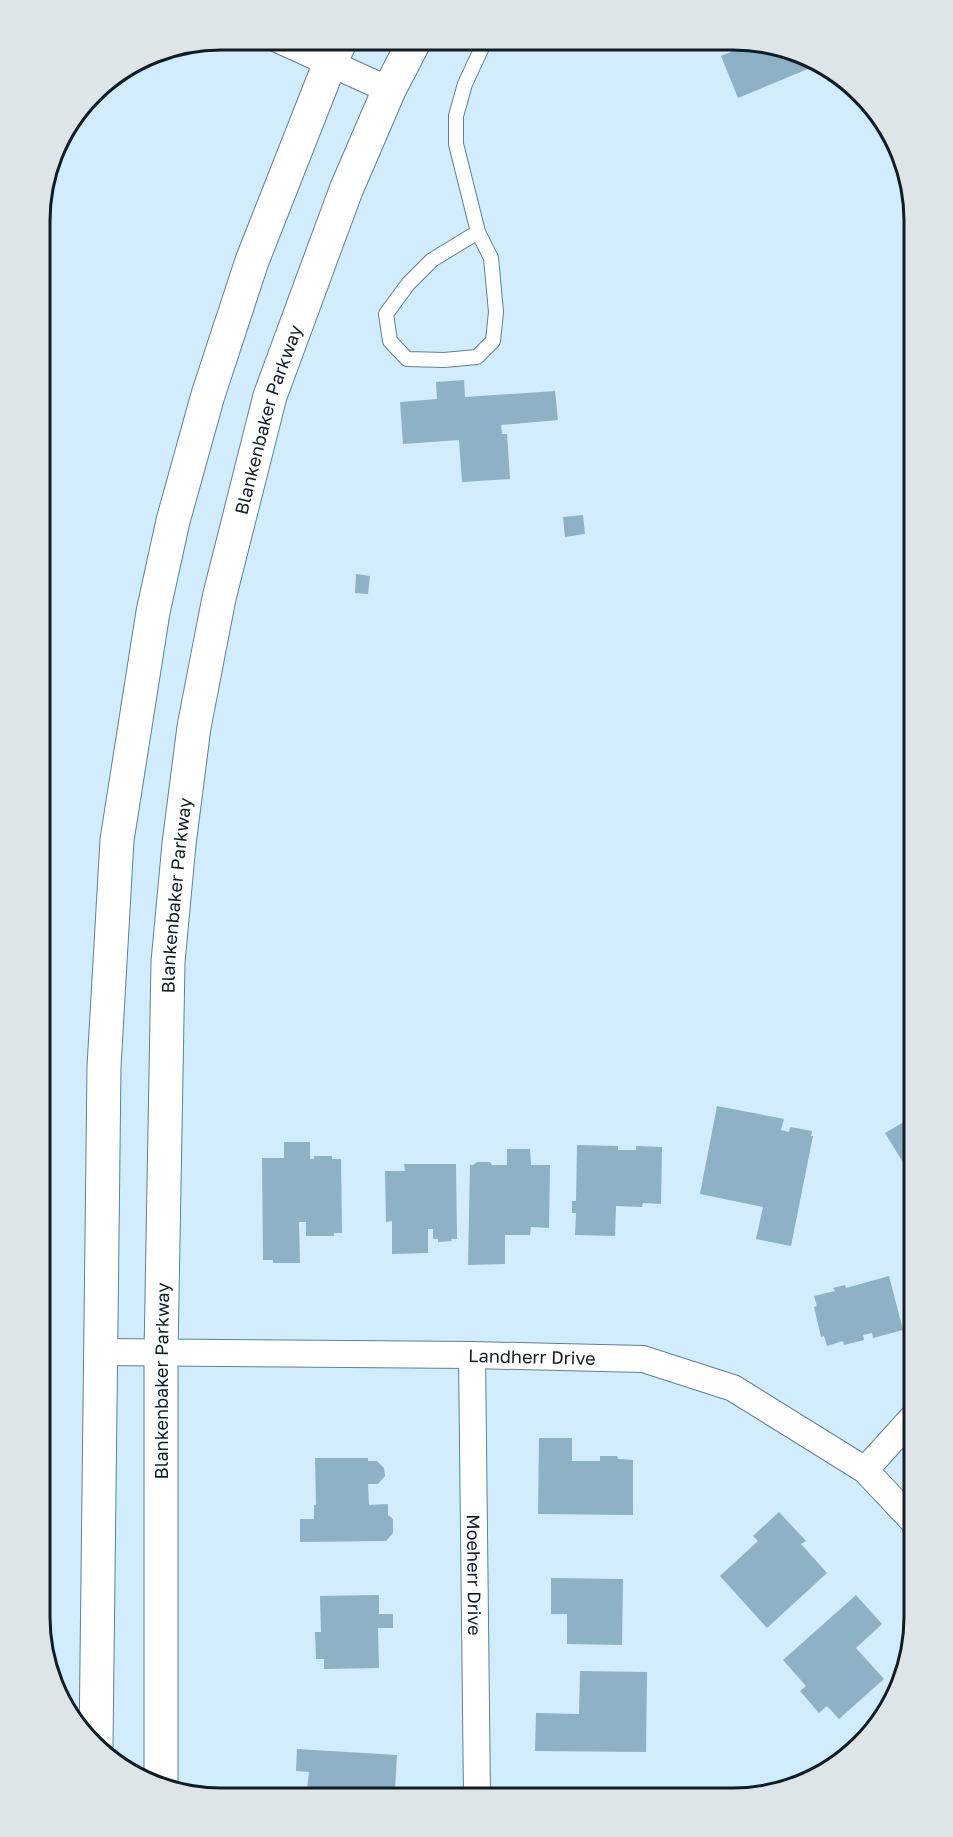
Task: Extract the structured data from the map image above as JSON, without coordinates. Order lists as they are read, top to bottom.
{
  "streets": {
    "main road": ["Blankenbaker Parkway"],
    "street": ["Landherr Drive", "Moeherr Drive"]
  },
  "crossings": [
    ["Blankenbaker Parkway", "Landherr Drive"],
    ["Landherr Drive", "Moeherr Drive"]
  ]
}
